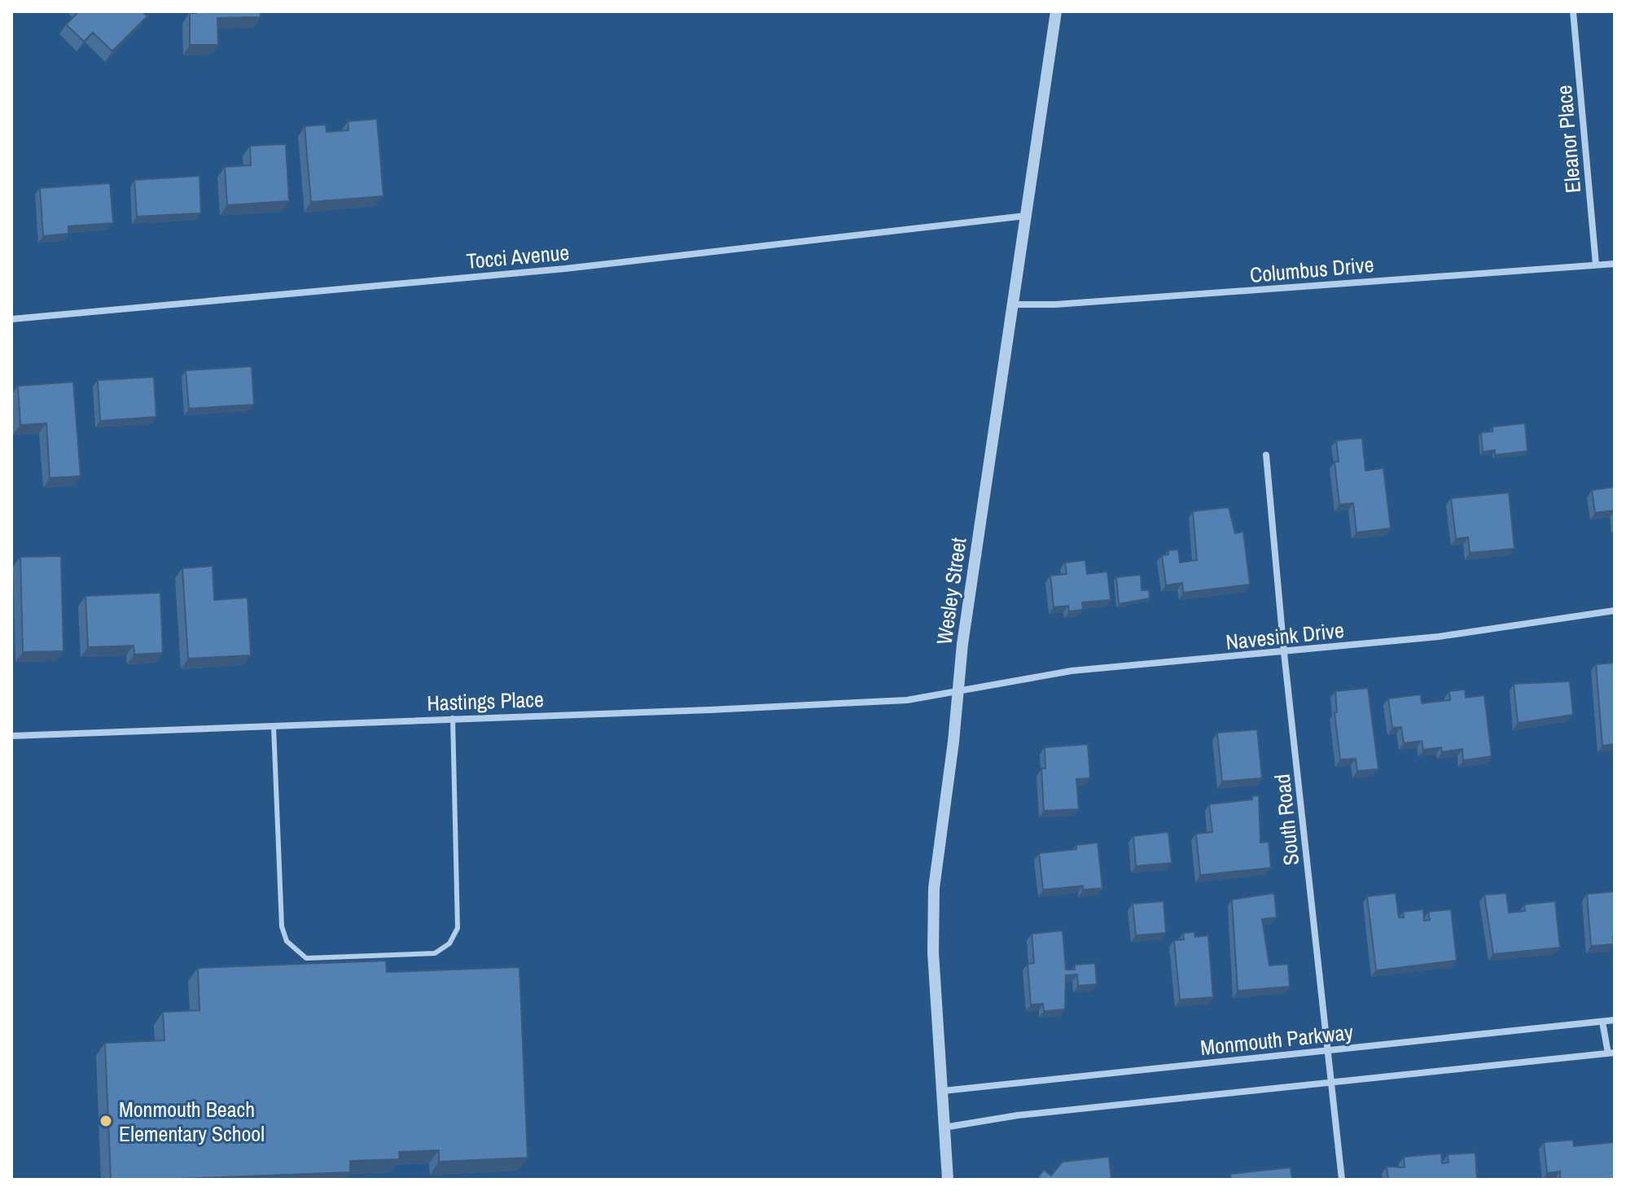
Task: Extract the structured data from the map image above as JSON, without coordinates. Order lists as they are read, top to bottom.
{
  "streets": {
    "street": [
      "Eleanor Place",
      "Tocci Avenue",
      "Columbus Drive",
      "Wesley Street",
      "Navesink Drive",
      "Hastings Place",
      "South Road",
      "Monmouth Parkway"
    ]
  },
  "crossings": [
    ["Eleanor Place", "Columbus Drive"],
    ["Tocci Avenue", "Wesley Street"],
    ["Columbus Drive", "Wesley Street"],
    ["Wesley Street", "Navesink Drive"],
    ["Wesley Street", "Hastings Place"],
    ["Wesley Street", "Monmouth Parkway"],
    ["Navesink Drive", "Hastings Place"],
    ["Navesink Drive", "South Road"],
    ["South Road", "Monmouth Parkway"]
  ],
  "places": ["Monmouth Beach Elementary School"]
}
